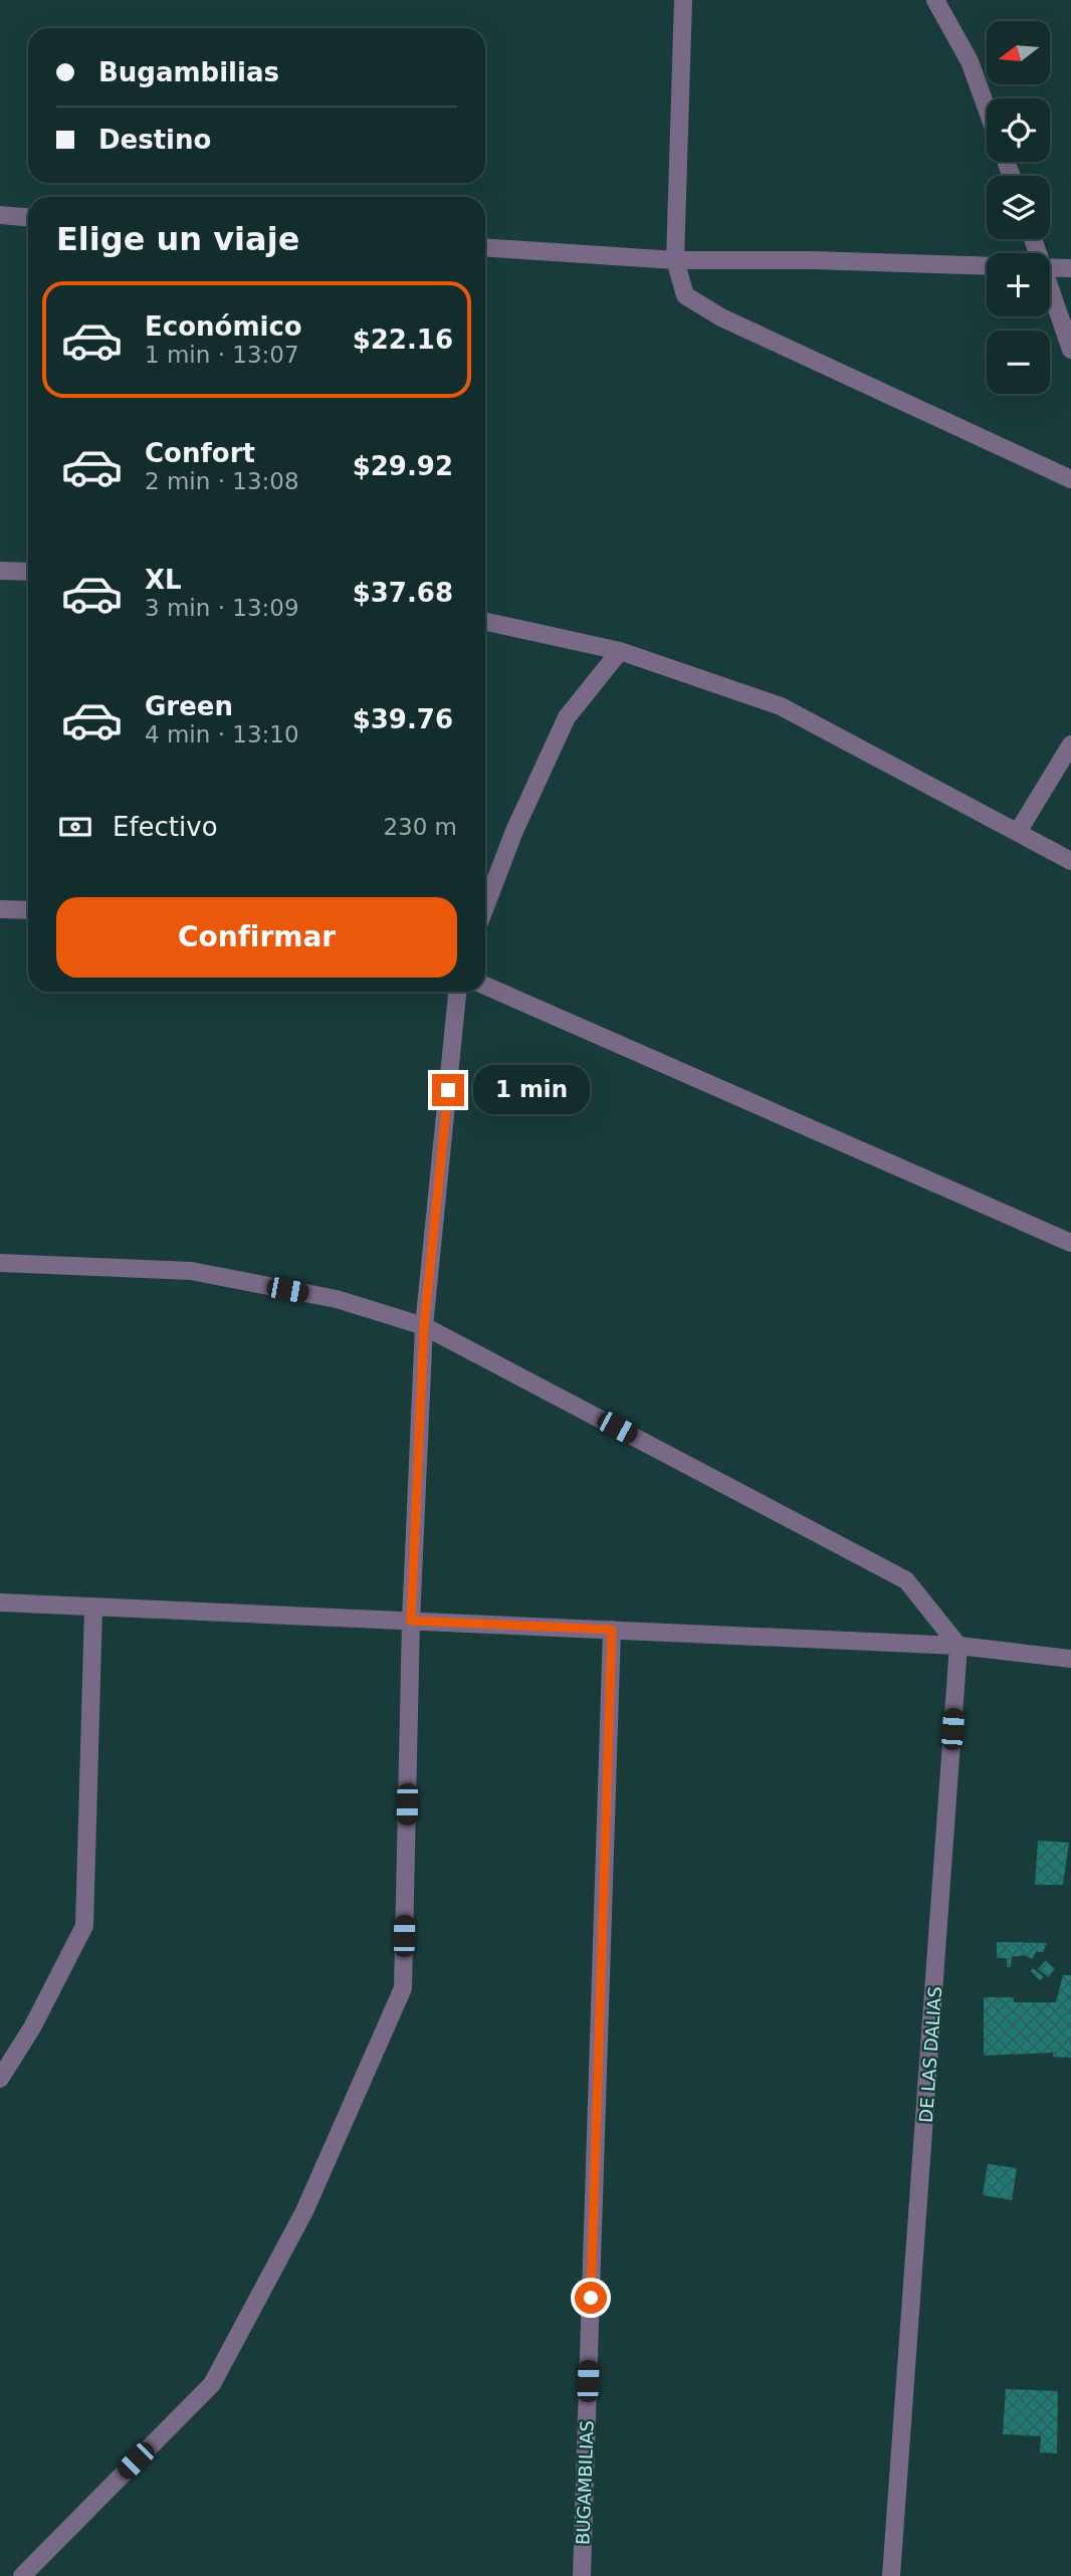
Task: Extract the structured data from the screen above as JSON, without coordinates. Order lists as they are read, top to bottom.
{
  "streets": {
    "street": ["DE LAS DALIAS", "BUGAMBILIAS"]
  },
  "north": "left",
  "page": {
    "map_buttons": ["+", "−"],
    "banner": ["Bugambilias", "Destino"],
    "heading": "Elige un viaje",
    "list": [
      {
        "name": "Económico",
        "note": "1 min · 13:07",
        "value": "$22.16"
      },
      {
        "name": "Confort",
        "note": "2 min · 13:08",
        "value": "$29.92"
      },
      {
        "name": "XL",
        "note": "3 min · 13:09",
        "value": "$37.68"
      },
      {
        "name": "Green",
        "note": "4 min · 13:10",
        "value": "$39.76"
      }
    ],
    "pay": ["Efectivo", "230 m"],
    "buttons": "Confirmar",
    "bubble": "1 min"
  }
}
